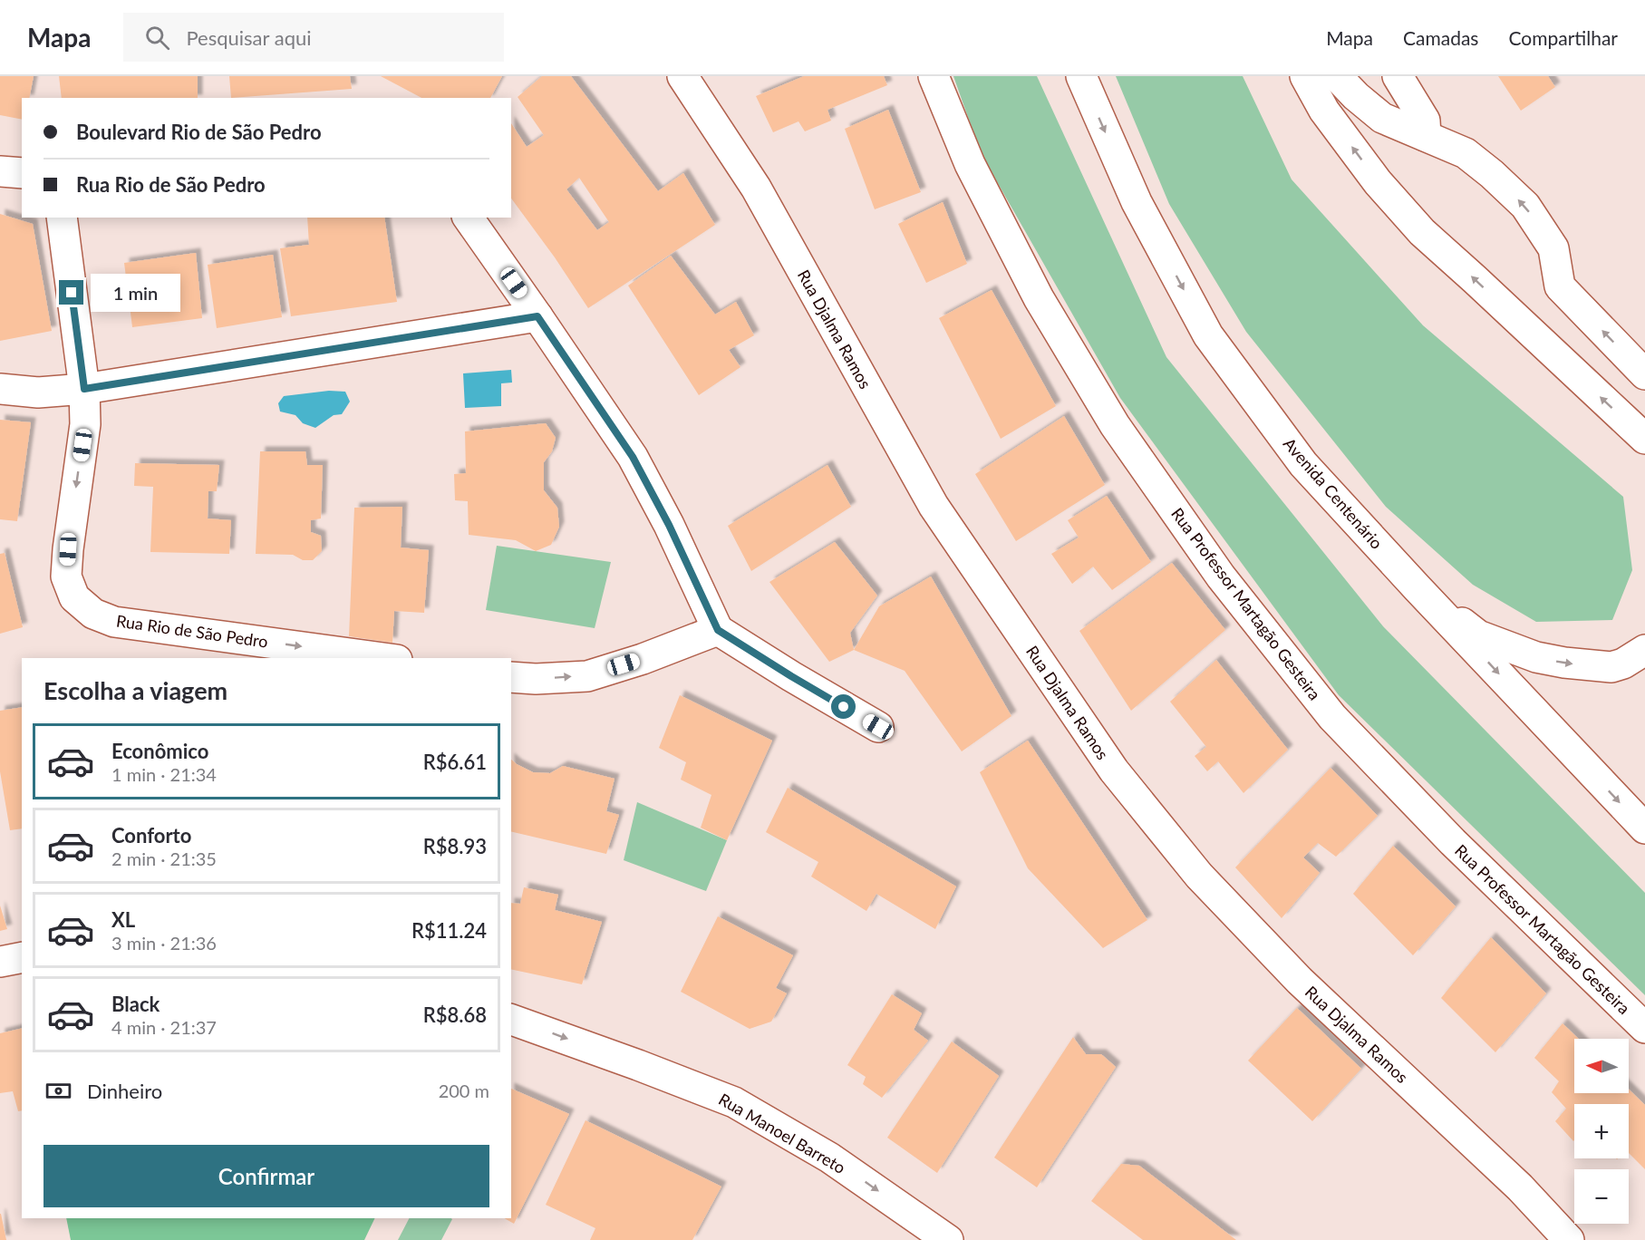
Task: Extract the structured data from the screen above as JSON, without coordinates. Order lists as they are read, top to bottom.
{
  "streets": {
    "street": [
      "Rua Djalma Ramos",
      "Avenida Centenário",
      "Rua Professor Martagão Gesteira",
      "Rua Rio de São Pedro",
      "Rua Manoel Barreto"
    ]
  },
  "one_way": ["Rua Manoel Barreto"],
  "north": "left",
  "page": {
    "header": "Mapa",
    "search": "Pesquisar aqui",
    "nav": ["Mapa", "Camadas", "Compartilhar"],
    "banner": ["Boulevard Rio de São Pedro", "Rua Rio de São Pedro"],
    "bubble": "1 min",
    "heading": "Escolha a viagem",
    "list": [
      {
        "name": "Econômico",
        "note": "1 min · 21:34",
        "value": "R$6.61"
      },
      {
        "name": "Conforto",
        "note": "2 min · 21:35",
        "value": "R$8.93"
      },
      {
        "name": "XL",
        "note": "3 min · 21:36",
        "value": "R$11.24"
      },
      {
        "name": "Black",
        "note": "4 min · 21:37",
        "value": "R$8.68"
      }
    ],
    "map_buttons": ["+", "−"],
    "pay": ["Dinheiro", "200 m"],
    "buttons": "Confirmar"
  }
}
